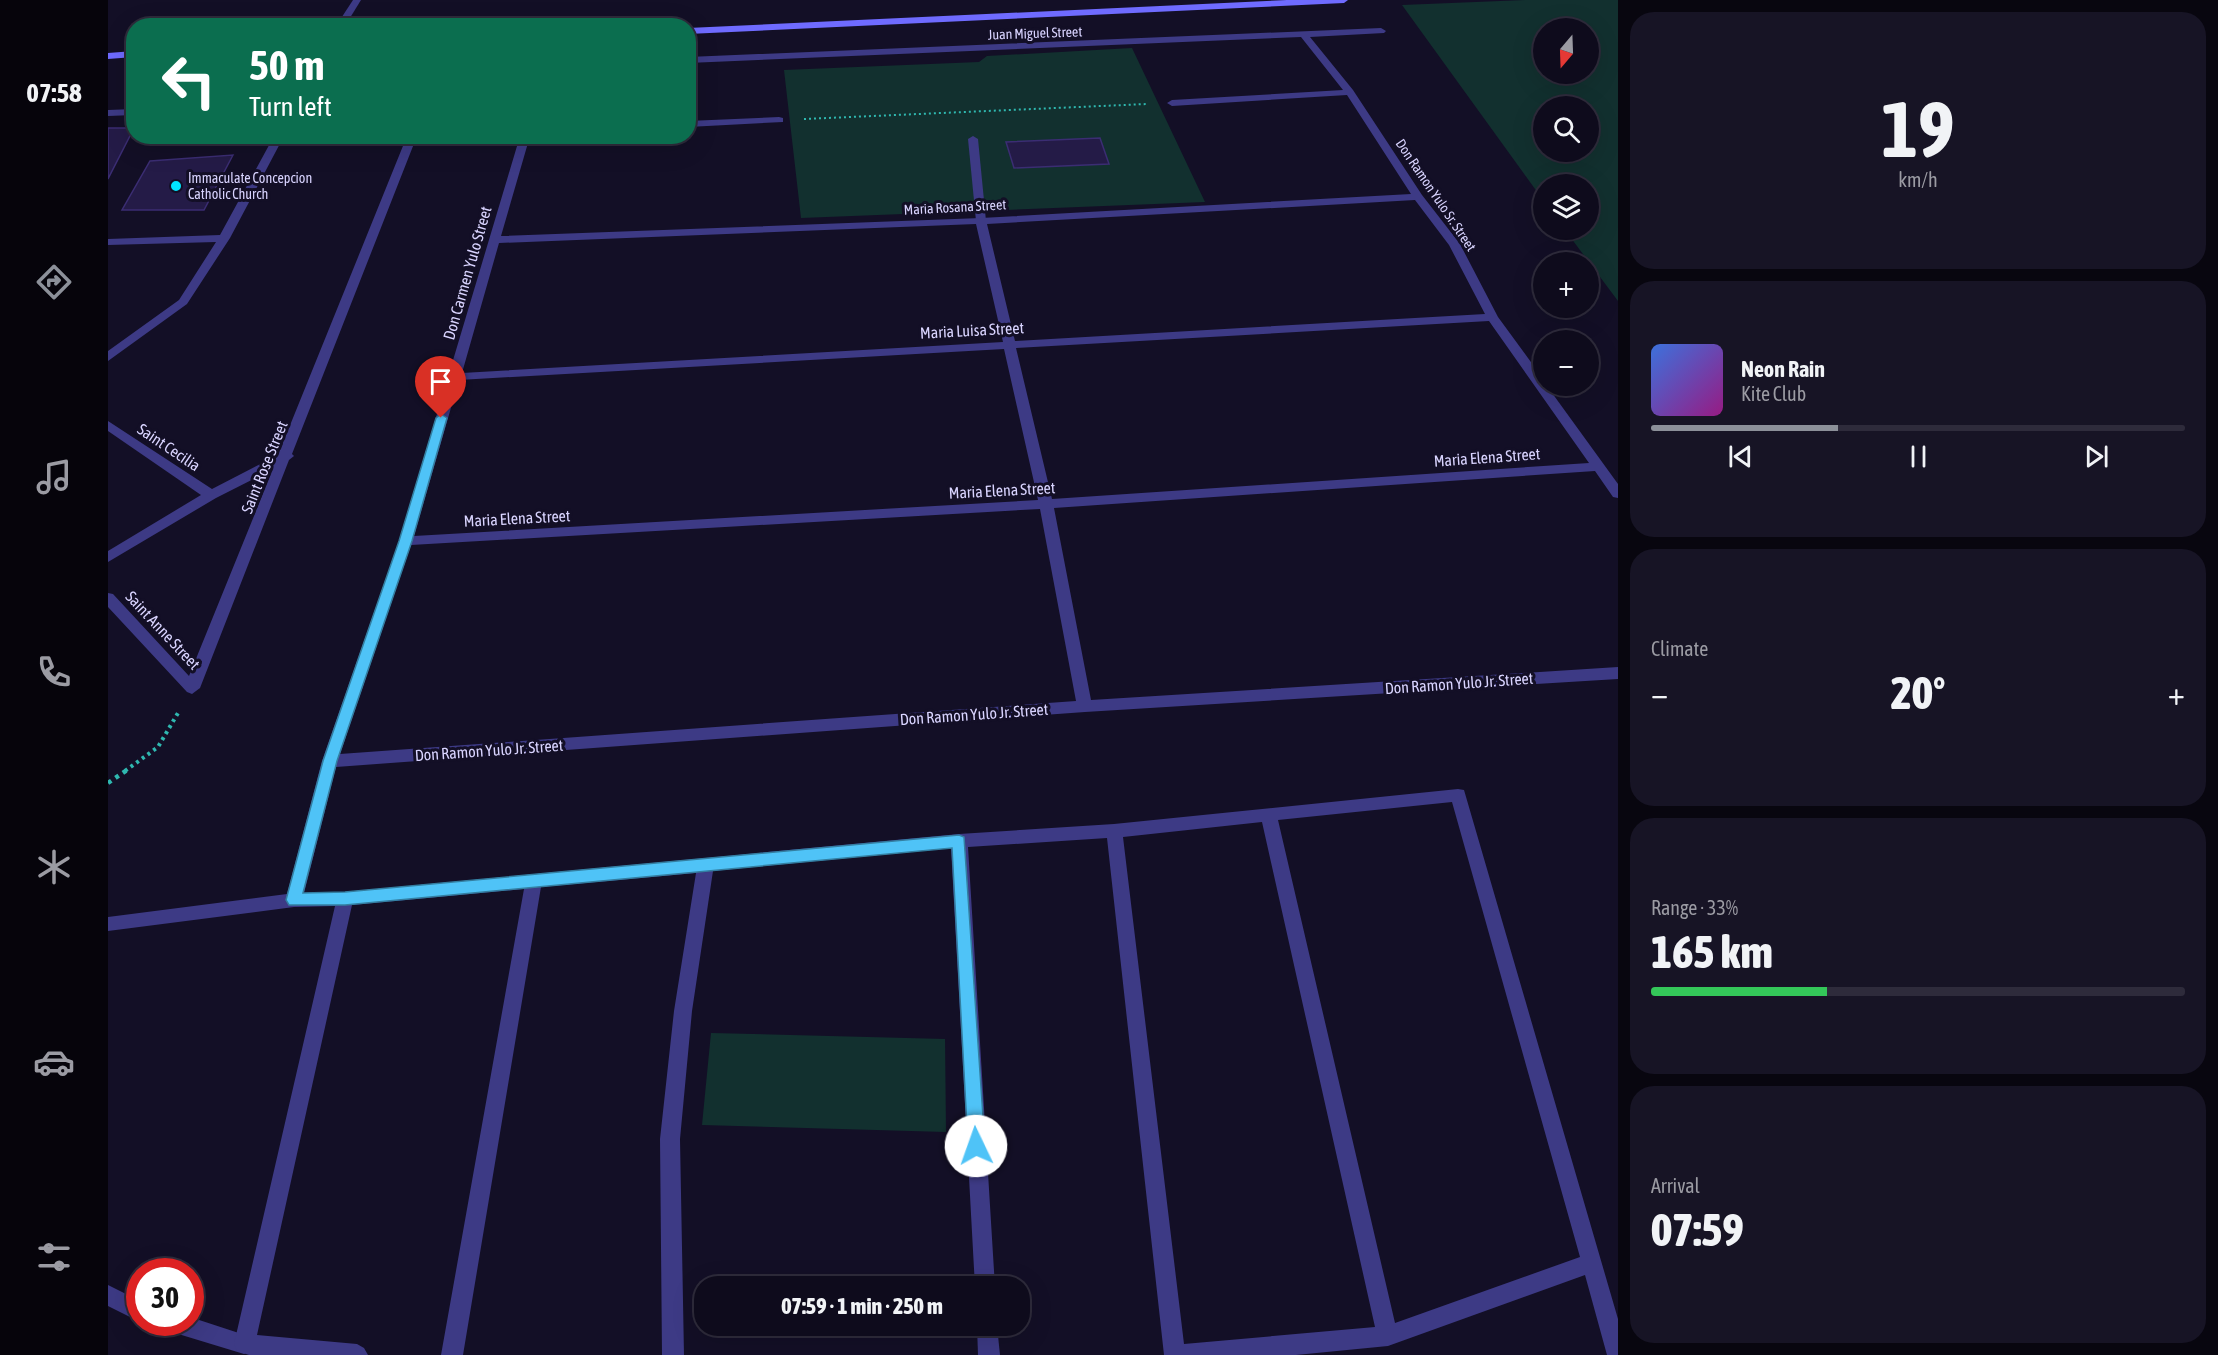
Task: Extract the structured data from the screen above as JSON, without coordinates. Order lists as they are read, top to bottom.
{
  "streets": {
    "street": [
      "Juan Miguel Street",
      "Don Ramon Yulo Sr. Street",
      "Maria Rosana Street",
      "Don Carmen Yulo Street",
      "Maria Luisa Street",
      "Saint Cecilia",
      "Maria Elena Street",
      "Saint Rose Street",
      "Saint Anne Street",
      "Don Ramon Yulo Jr. Street"
    ]
  },
  "crossings": [
    ["Juan Miguel Street", "Don Ramon Yulo Sr. Street"],
    ["Don Ramon Yulo Sr. Street", "Maria Rosana Street"],
    ["Don Ramon Yulo Sr. Street", "Maria Luisa Street"],
    ["Don Ramon Yulo Sr. Street", "Maria Elena Street"],
    ["Maria Rosana Street", "Don Carmen Yulo Street"],
    ["Don Carmen Yulo Street", "Maria Luisa Street"],
    ["Don Carmen Yulo Street", "Maria Elena Street"],
    ["Don Carmen Yulo Street", "Don Ramon Yulo Jr. Street"],
    ["Saint Rose Street", "Saint Anne Street"]
  ],
  "places": ["Immaculate Concepcion Catholic Church"],
  "north": "bottom",
  "page": {
    "tabs": "07:58",
    "tile": [
      ["19", "km/h"],
      "Climate",
      ["Range · 33%", "165 km"],
      ["Arrival", "07:59"]
    ],
    "map_buttons": ["+", "−"],
    "turn": ["50 m", "Turn left"],
    "song": ["Neon Rain", "Kite Club"],
    "heat": ["−", "20°", "+"],
    "limit": "30",
    "trip": "07:59 · 1 min · 250 m"
  }
}
